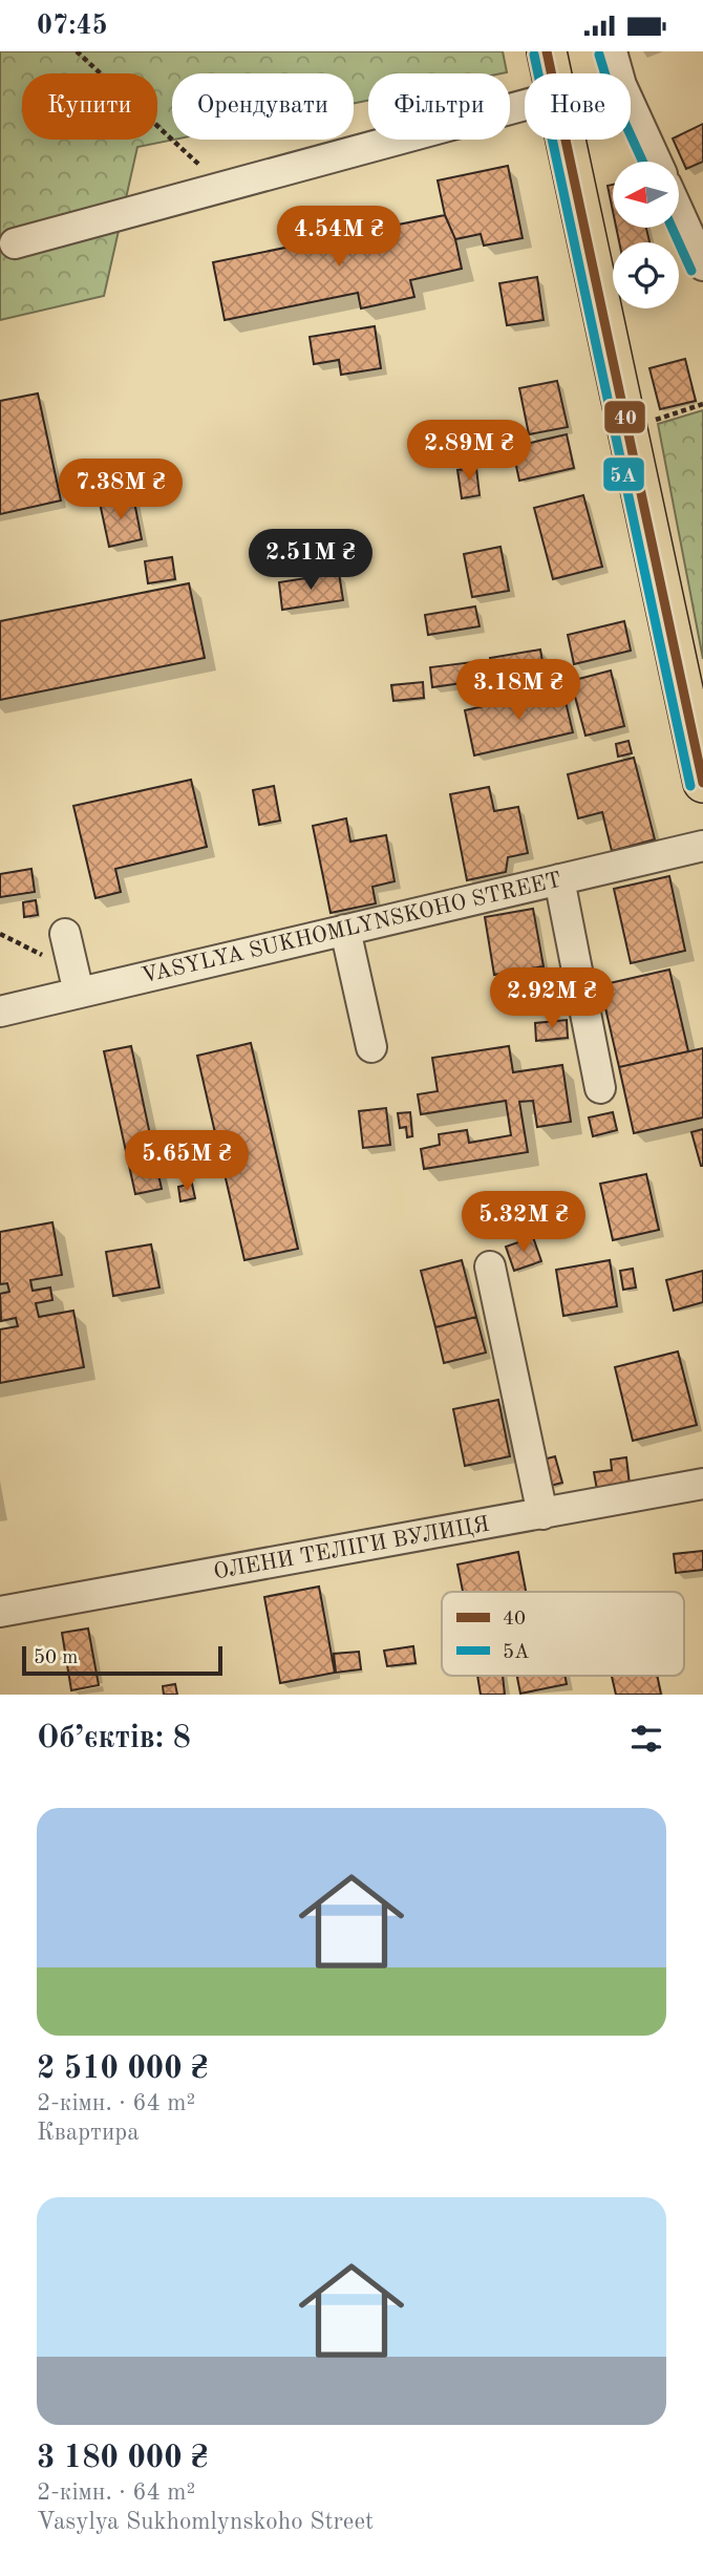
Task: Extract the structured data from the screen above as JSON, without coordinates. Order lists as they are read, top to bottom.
{
  "streets": {
    "street": ["VASYLYA SUKHOMLYNSKOHO STREET", "ОЛЕНИ ТЕЛІГИ ВУЛИЦЯ"]
  },
  "lines": ["transit line 40", "transit line 5А"],
  "legend": ["40", "5А"],
  "scale_bar": "50 m",
  "north": "left",
  "page": {
    "status": "07:45",
    "chip": [
      "Купити",
      "Орендувати",
      "Фільтри",
      "Нове"
    ],
    "price": [
      "4.54M ₴",
      "2.89M ₴",
      "7.38M ₴",
      "2.51M ₴",
      "3.18M ₴",
      "2.92M ₴",
      "5.65M ₴",
      "5.32M ₴"
    ],
    "scale": "50 m",
    "heading": "Об’єктів: 8",
    "list": [
      {
        "name": "2 510 000 ₴",
        "note": "2-кімн. · 64 m² · Квартира"
      },
      {
        "name": "3 180 000 ₴",
        "note": "2-кімн. · 64 m² · Vasylya Sukhomlynskoho Street"
      }
    ]
  }
}
